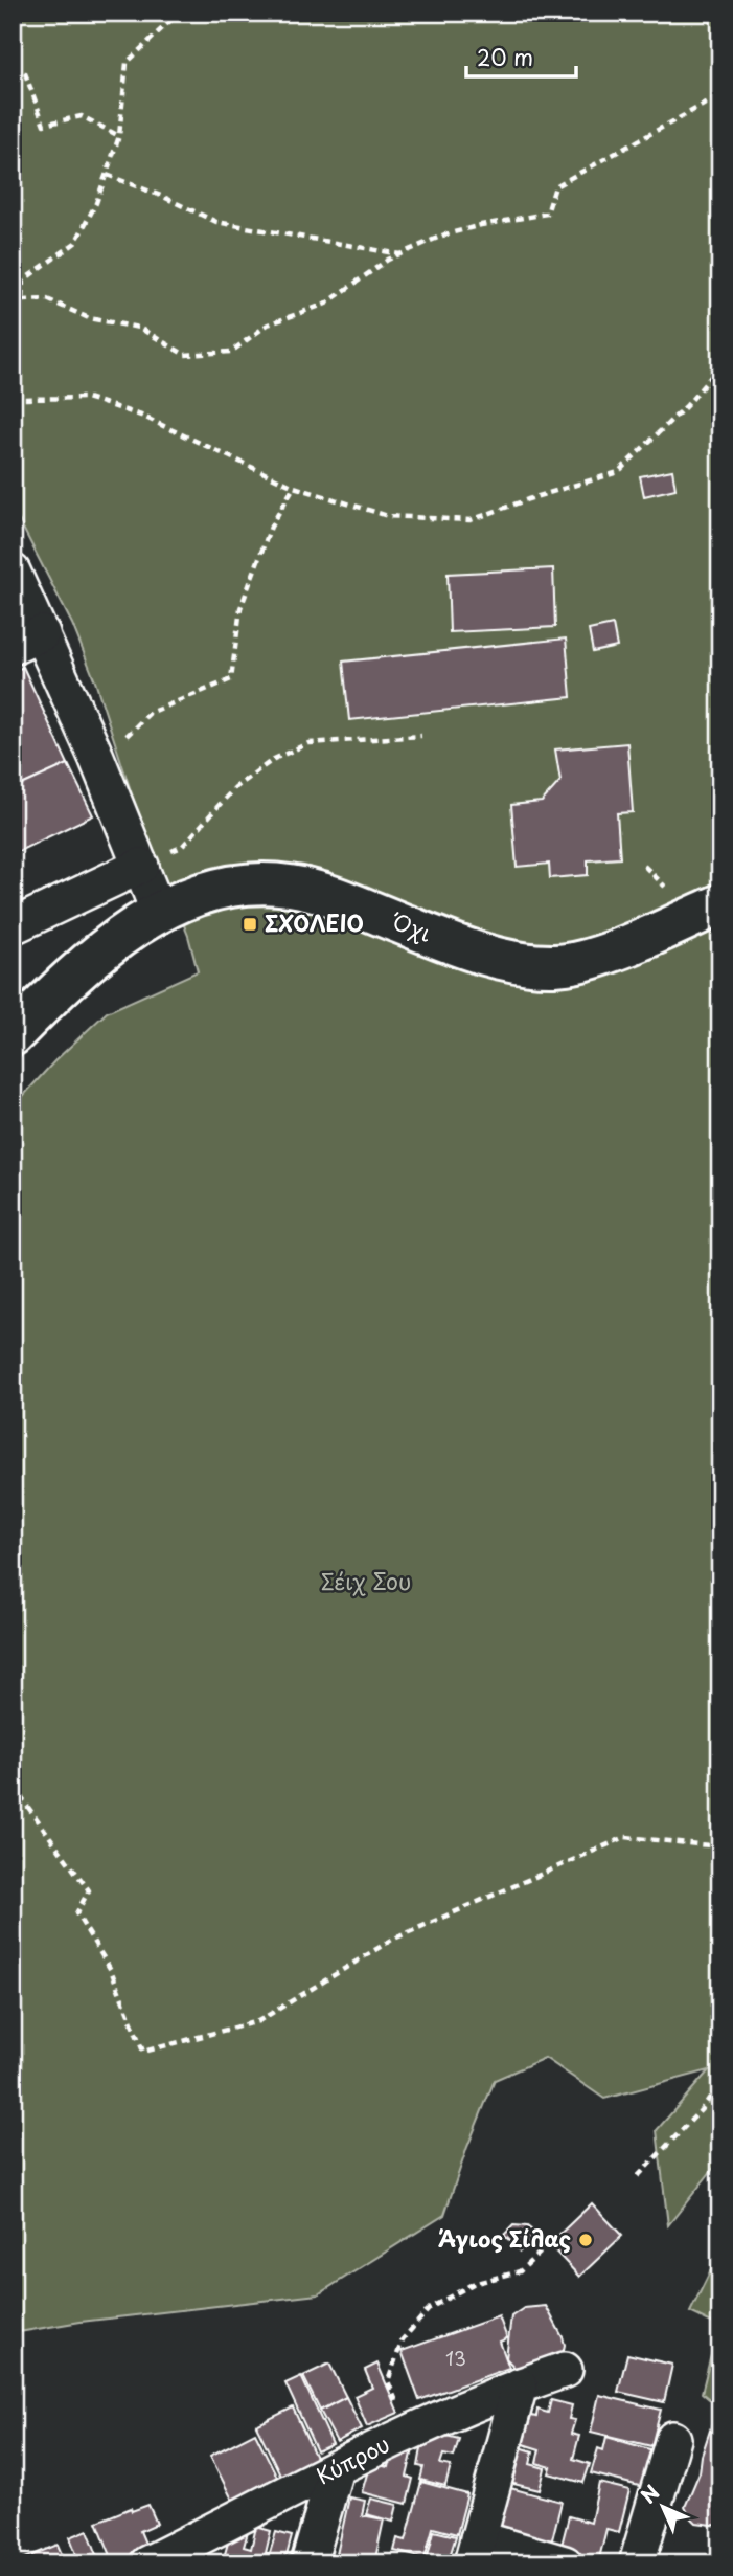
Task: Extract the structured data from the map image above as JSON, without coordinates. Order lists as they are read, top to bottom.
{
  "streets": {
    "main road": ["Όχι"],
    "street": ["Κύπρου"]
  },
  "parks": ["Σέιχ Σου"],
  "places": {
    "transit": ["ΣΧΟΛΕΙΟ"],
    "other": ["Άγιος Σίλας"]
  },
  "house_numbers": ["13"],
  "scale_bar": "20 m",
  "north": "top left"
}
